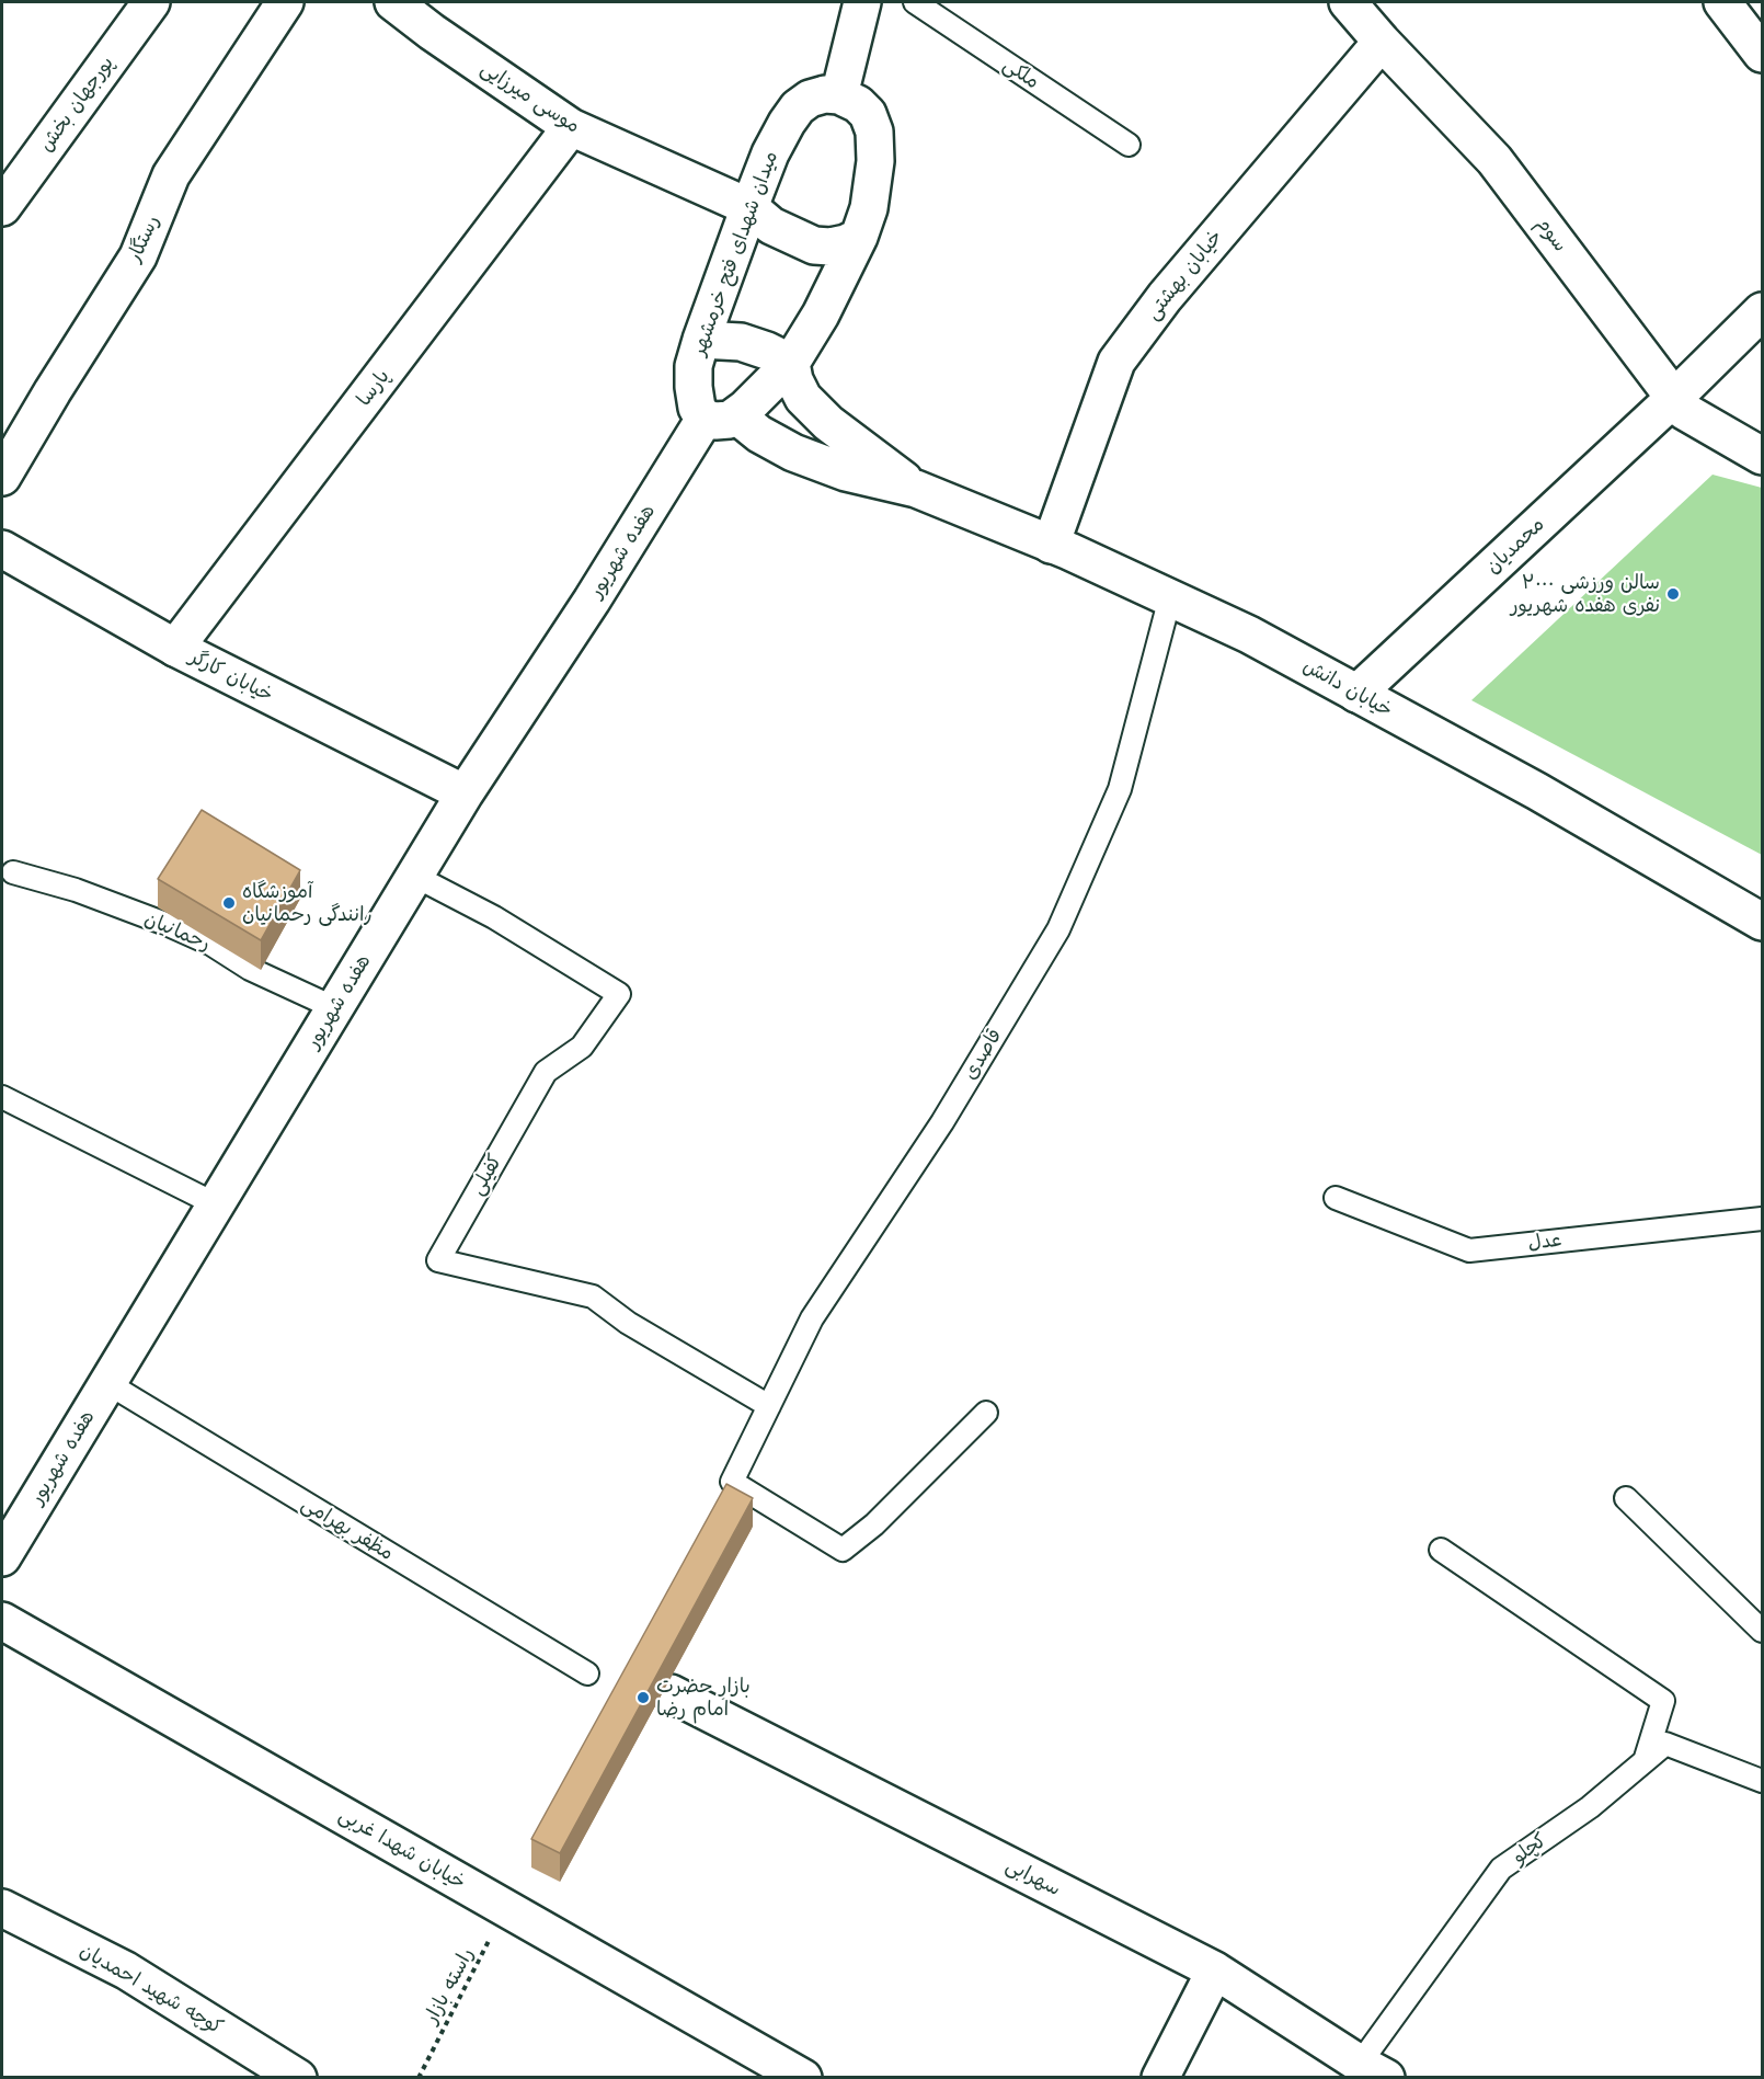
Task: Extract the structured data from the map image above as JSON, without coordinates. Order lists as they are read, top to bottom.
{
  "streets": {
    "main road": [
      "موسی میرزایی",
      "پورجهان بخش",
      "سوم",
      "رستگار",
      "میدان شهدای فتح خرمشهر",
      "خیابان بهشتی",
      "پارسا",
      "محمدیان",
      "هفده شهریور",
      "خیابان کارگر",
      "خیابان دانش",
      "خیابان شهدا غربی",
      "سهرابی",
      "کوچه شهید احمدیان"
    ],
    "lane": [
      "ملکی",
      "رحمانیان",
      "قاصدی",
      "کفیلی",
      "عدل",
      "مظفر بهرامی",
      "کچلو"
    ],
    "path": ["راسته بازار"]
  },
  "crossings": [
    ["موسی میرزایی", "میدان شهدای فتح خرمشهر"],
    ["موسی میرزایی", "پارسا"],
    ["سوم", "خیابان بهشتی"],
    ["سوم", "محمدیان"],
    ["میدان شهدای فتح خرمشهر", "هفده شهریور"],
    ["خیابان بهشتی", "خیابان دانش"],
    ["پارسا", "خیابان کارگر"],
    ["محمدیان", "خیابان دانش"],
    ["هفده شهریور", "خیابان کارگر"],
    ["هفده شهریور", "رحمانیان"],
    ["هفده شهریور", "کفیلی"],
    ["هفده شهریور", "مظفر بهرامی"],
    ["خیابان دانش", "قاصدی"],
    ["قاصدی", "کفیلی"],
    ["خیابان شهدا غربی", "راسته بازار"],
    ["کچلو", "سهرابی"]
  ],
  "places": ["سالن ورزشی ۲۰۰۰ نفری هفده شهریور", "آموزشگاه رانندگی رحمانیان", "بازار حضرت امام رضا"]
}
